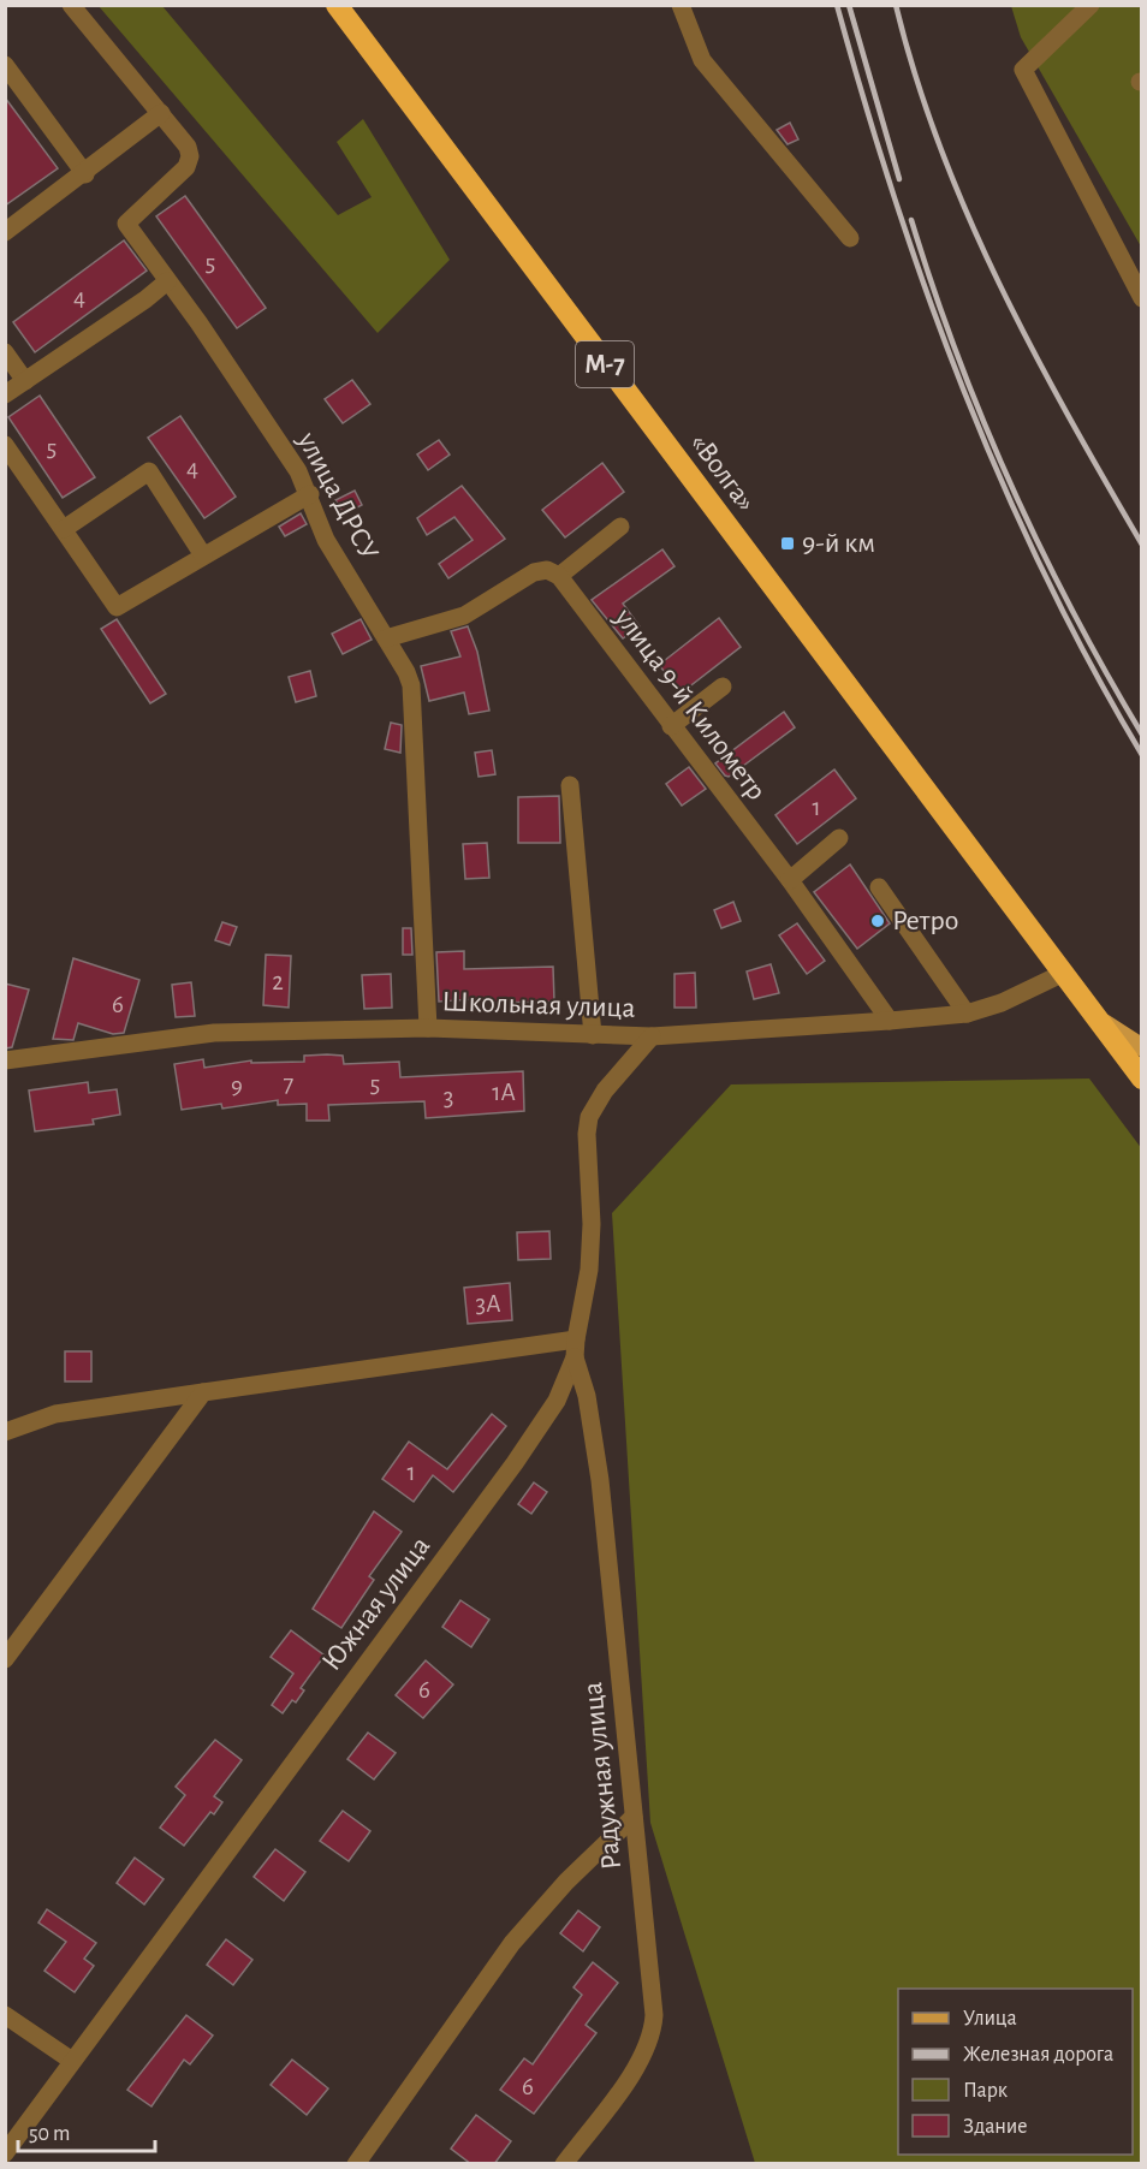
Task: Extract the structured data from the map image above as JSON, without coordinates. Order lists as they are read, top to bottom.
{
  "streets": {
    "highway": ["М-7", "«Волга»"],
    "street": [
      "улица ДРСУ",
      "улица 9-й Километр",
      "Школьная улица",
      "Южная улица",
      "Радужная улица"
    ]
  },
  "crossings": [
    ["М-7", "«Волга»"],
    ["М-7", "Школьная улица"],
    ["«Волга»", "Школьная улица"],
    ["улица ДРСУ", "Школьная улица"],
    ["улица 9-й Километр", "Школьная улица"],
    ["Школьная улица", "Южная улица"],
    ["Южная улица", "Радужная улица"]
  ],
  "places": {
    "transit": ["9-й км"],
    "other": ["Ретро"]
  },
  "house_numbers": [
    "5",
    "4",
    "5",
    "4",
    "1",
    "2",
    "6",
    "7",
    "5",
    "9",
    "1А",
    "3",
    "3А",
    "1",
    "6",
    "6"
  ],
  "legend": [
    "Улица",
    "Железная дорога",
    "Парк",
    "Здание"
  ],
  "scale_bar": "50 m"
}
